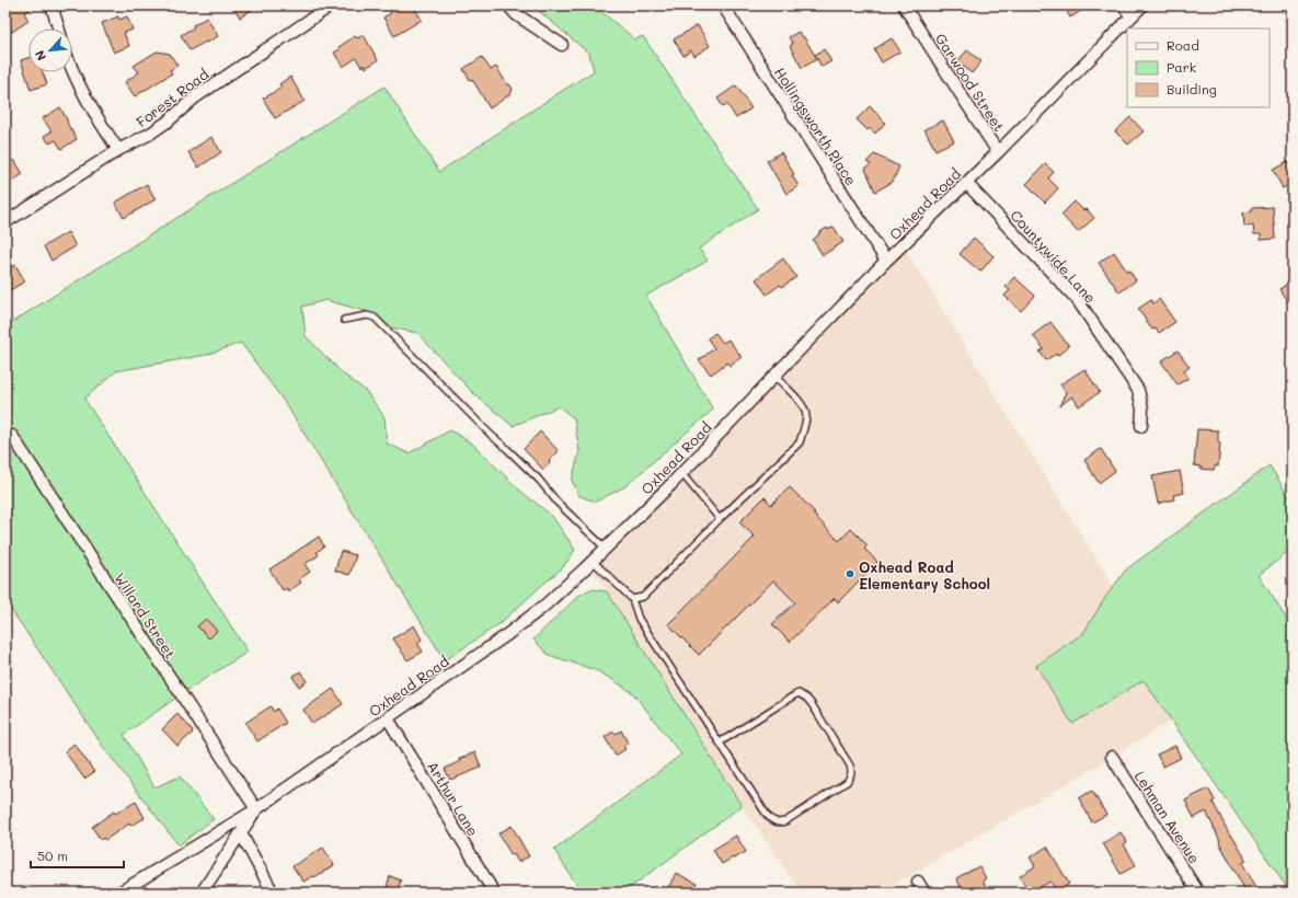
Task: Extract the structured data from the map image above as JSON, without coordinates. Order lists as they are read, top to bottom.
{
  "streets": {
    "street": [
      "Garwood Street",
      "Forest Road",
      "Hollingsworth Place",
      "Oxhead Road",
      "Countywide Lane",
      "Willard Street",
      "Arthur Lane",
      "Lehman Avenue"
    ]
  },
  "crossings": [
    ["Garwood Street", "Oxhead Road"],
    ["Hollingsworth Place", "Oxhead Road"],
    ["Oxhead Road", "Countywide Lane"],
    ["Oxhead Road", "Willard Street"],
    ["Oxhead Road", "Arthur Lane"]
  ],
  "places": ["Oxhead Road Elementary School"],
  "legend": ["Road", "Park", "Building"],
  "scale_bar": "50 m",
  "north": "bottom left"
}
